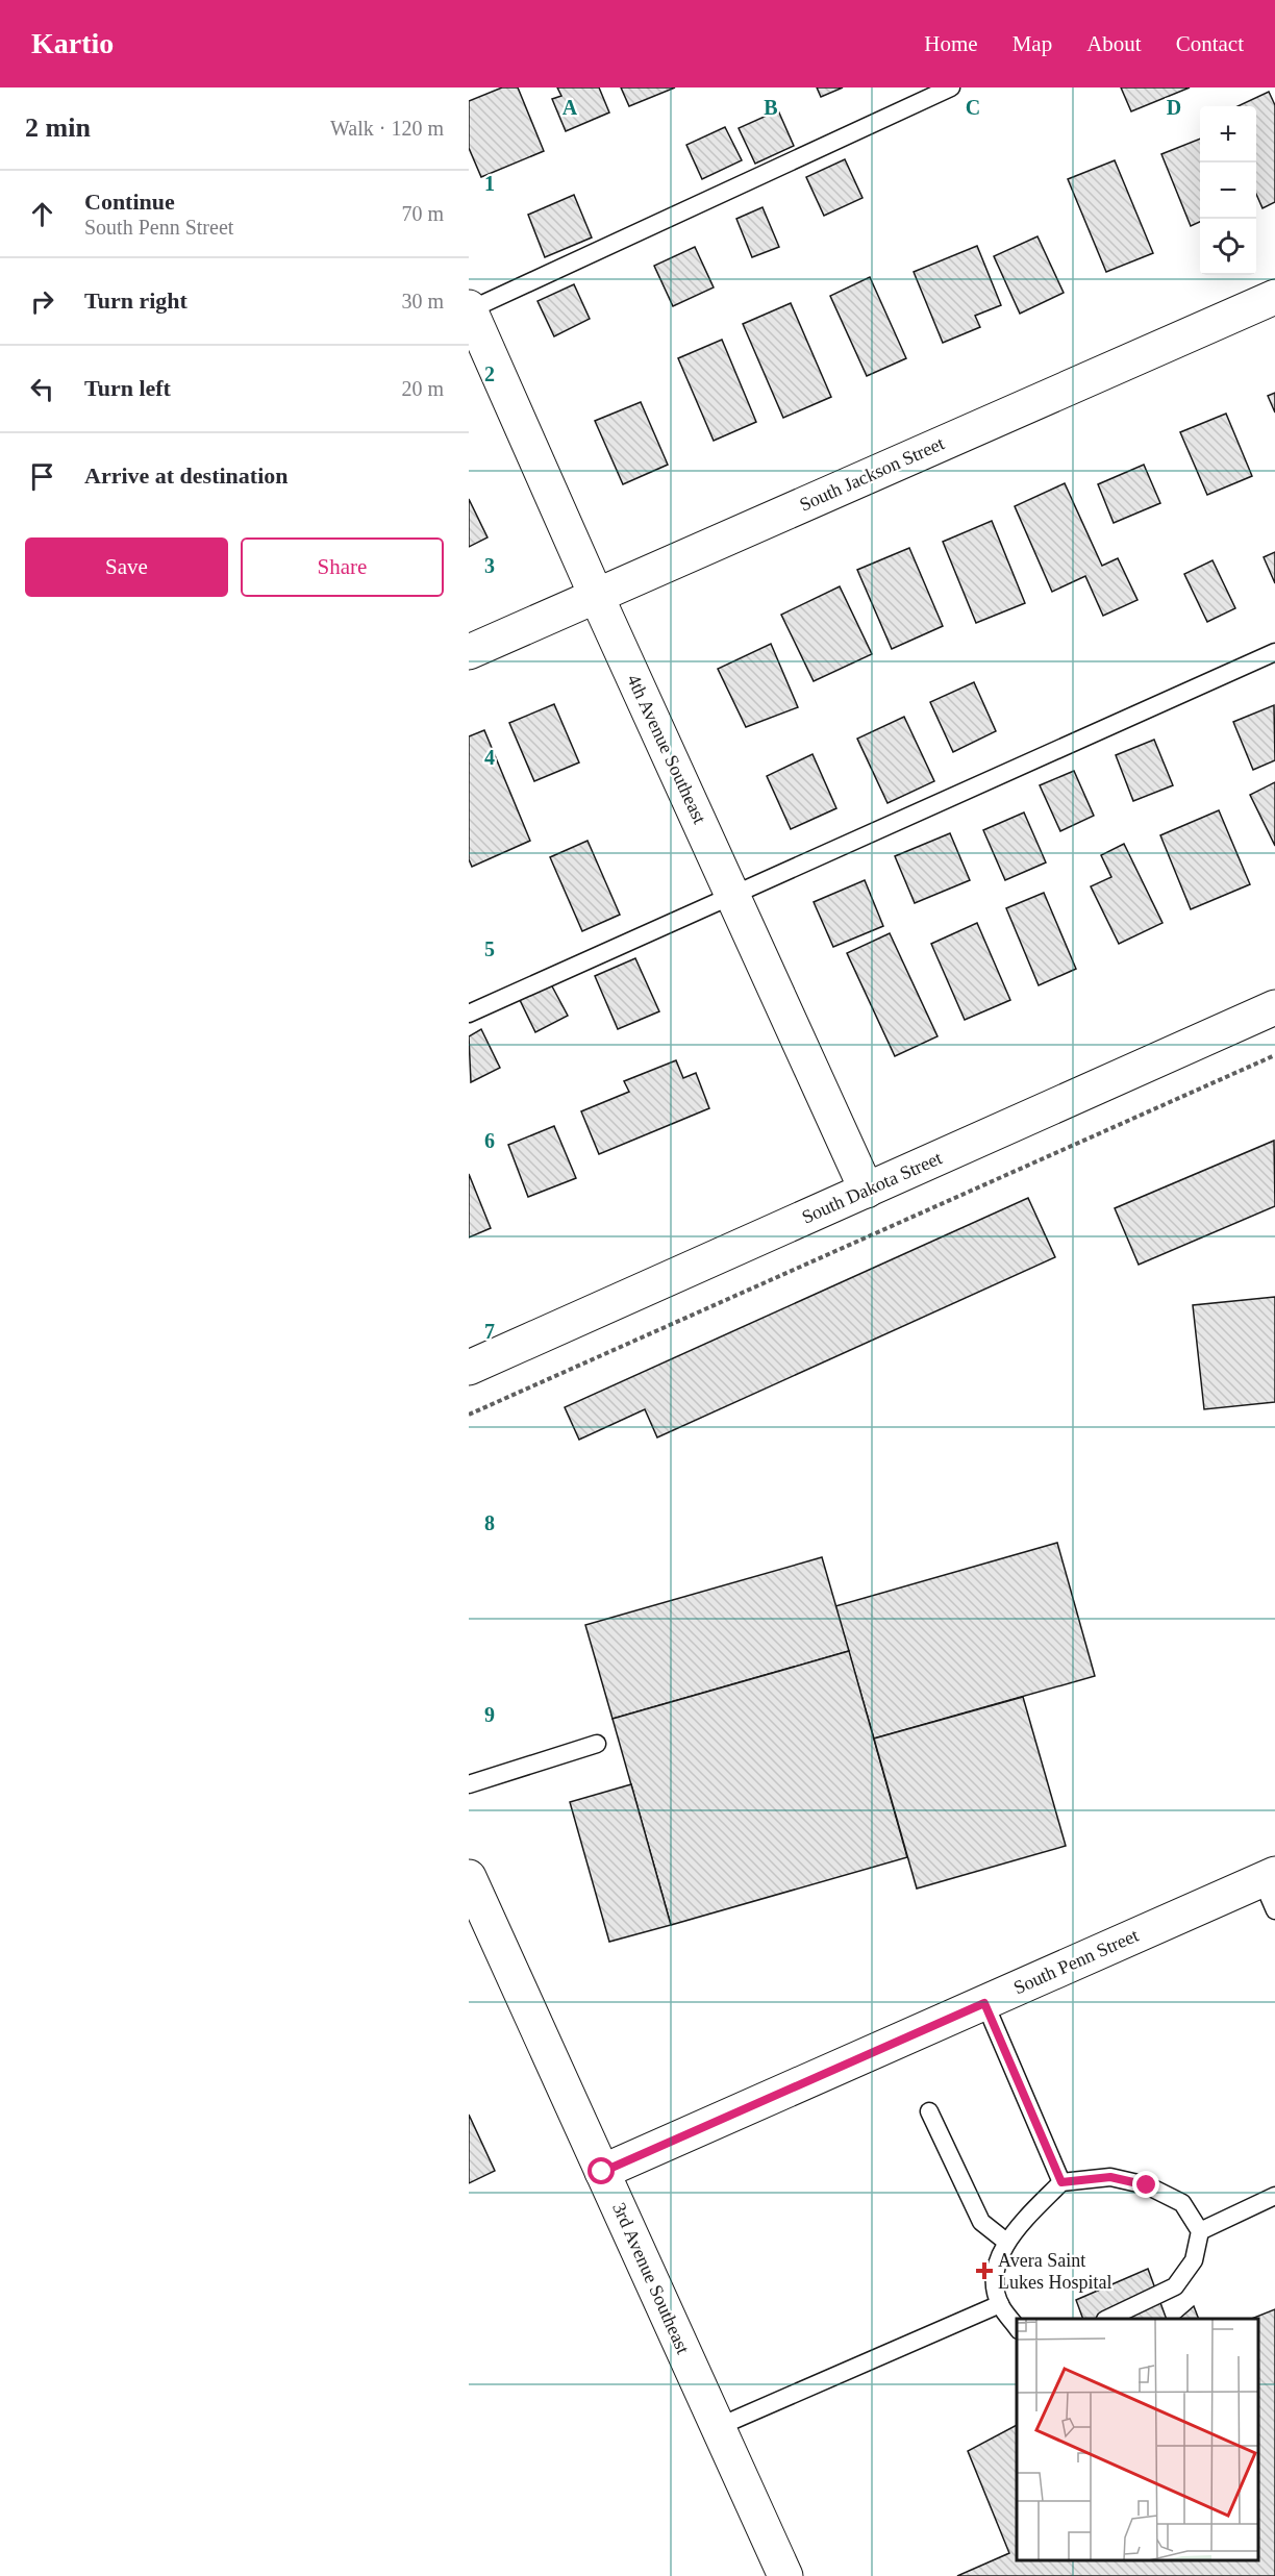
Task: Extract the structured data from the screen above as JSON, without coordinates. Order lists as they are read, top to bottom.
{
  "streets": {
    "street": [
      "South Jackson Street",
      "4th Avenue Southeast",
      "South Dakota Street",
      "South Penn Street",
      "3rd Avenue Southeast"
    ]
  },
  "crossings": [
    ["South Jackson Street", "4th Avenue Southeast"],
    ["4th Avenue Southeast", "South Dakota Street"],
    ["South Penn Street", "3rd Avenue Southeast"]
  ],
  "places": {
    "health": ["Avera Saint Lukes Hospital"]
  },
  "page": {
    "header": "Kartio",
    "nav": [
      "Home",
      "Map",
      "About",
      "Contact"
    ],
    "heading": ["2 min", "Walk · 120 m"],
    "map_buttons": ["+", "−"],
    "list": [
      ["Continue", "South Penn Street", "70 m"],
      ["Turn right", "30 m"],
      ["Turn left", "20 m"],
      "Arrive at destination"
    ],
    "buttons": ["Save", "Share"]
  },
  "grid": {
    "columns": [
      "A",
      "B",
      "C",
      "D"
    ],
    "rows": [
      "1",
      "2",
      "3",
      "4",
      "5",
      "6",
      "7",
      "8",
      "9"
    ]
  }
}
